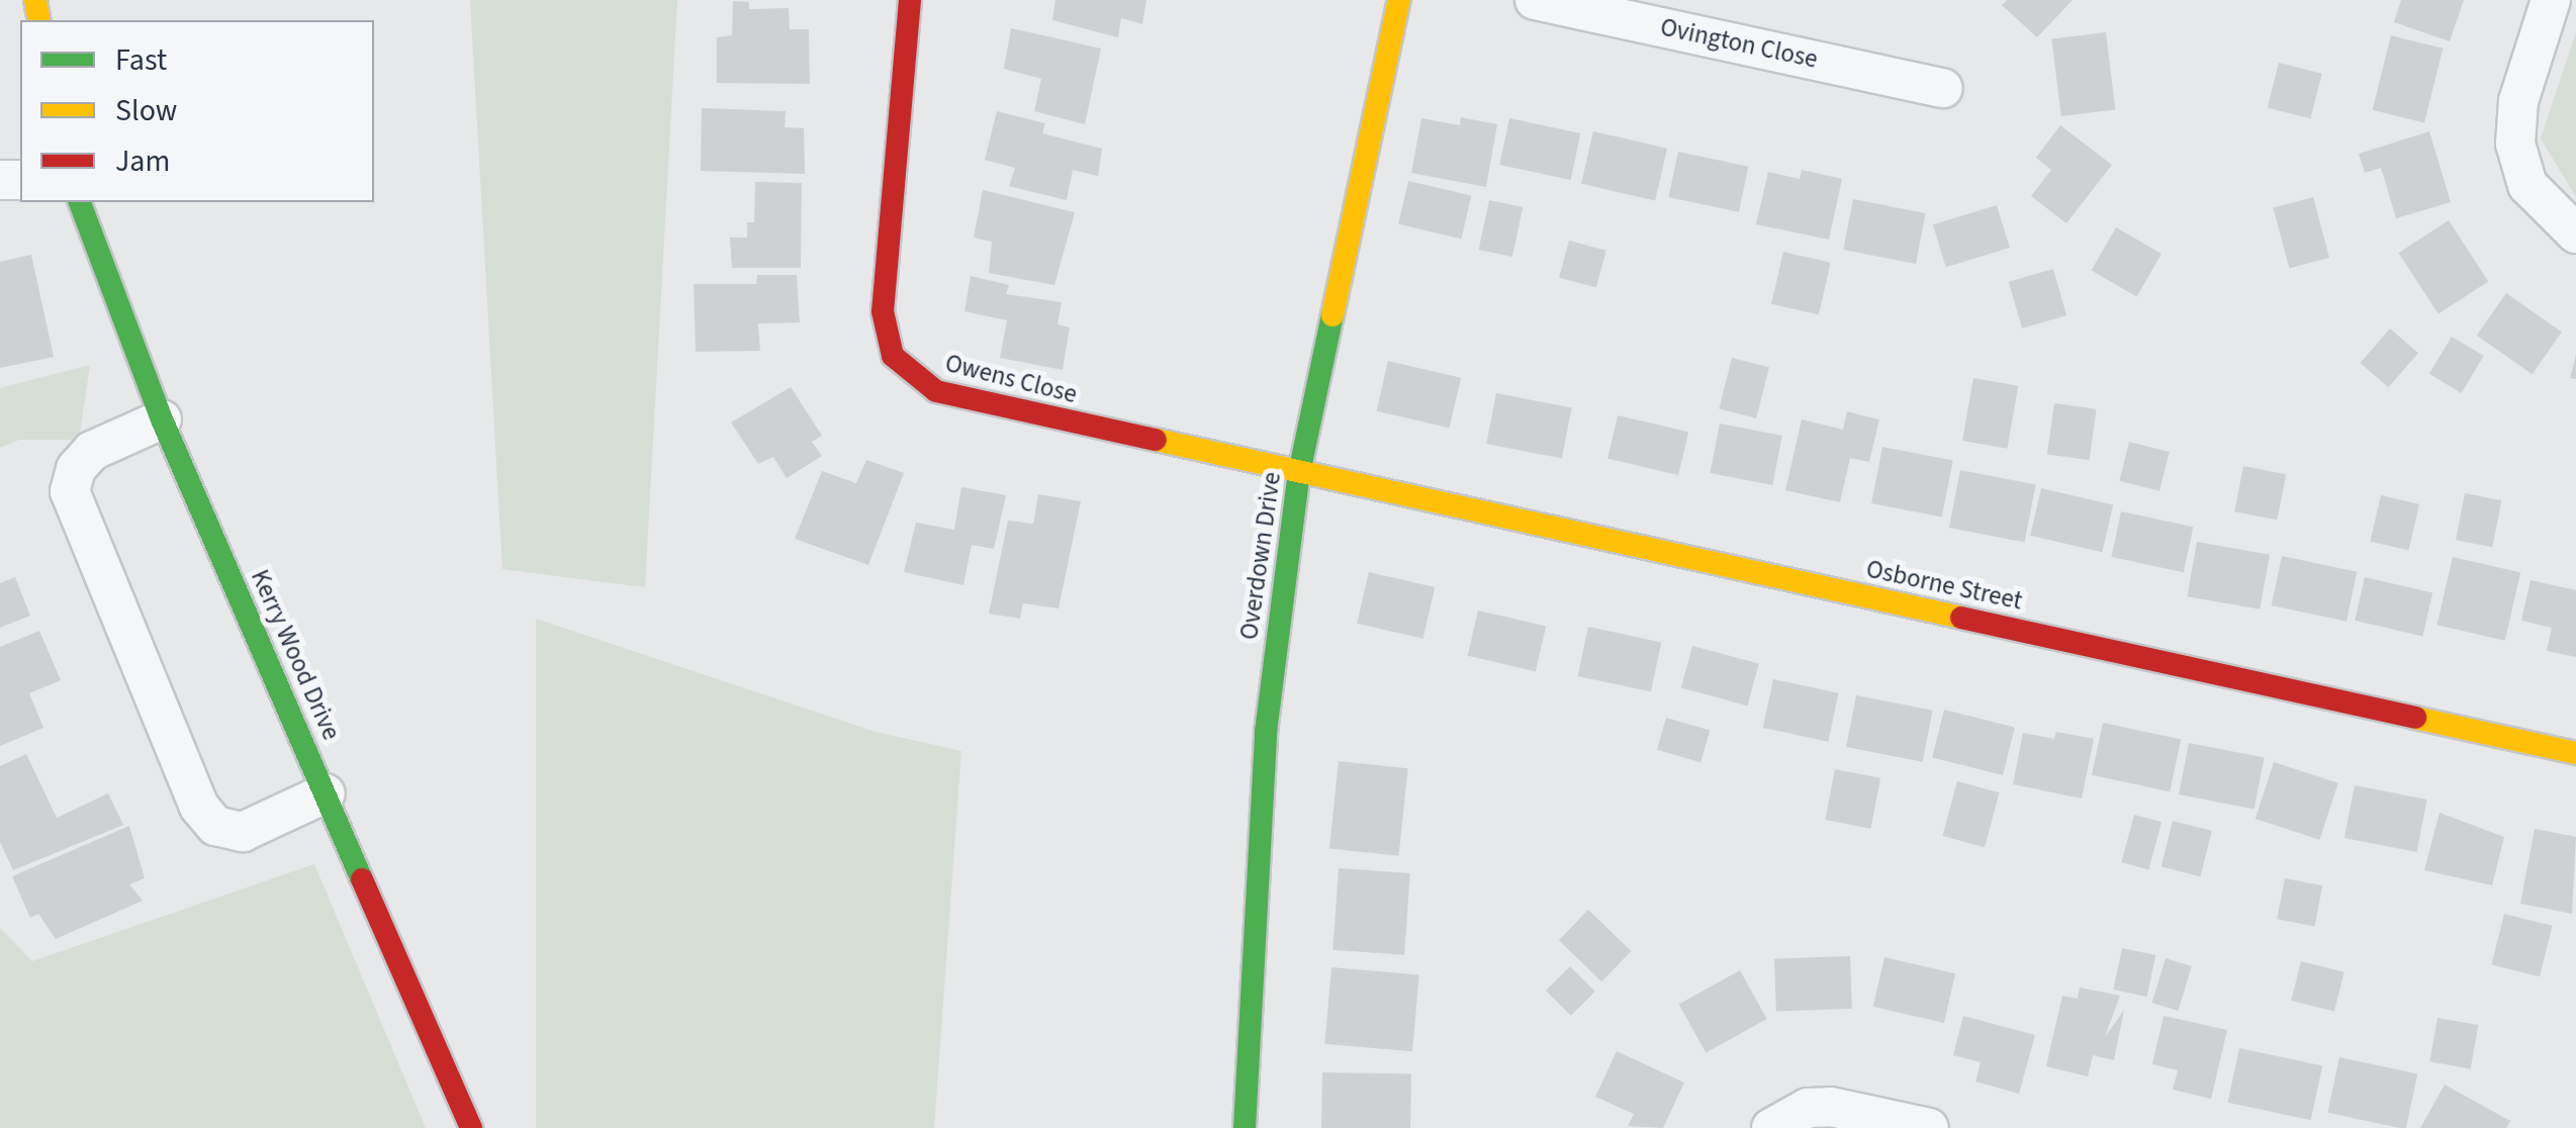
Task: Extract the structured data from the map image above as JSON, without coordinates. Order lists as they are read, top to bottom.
{
  "streets": {
    "street": [
      "Ovington Close",
      "Owens Close",
      "Overdown Drive",
      "Osborne Street",
      "Kerry Wood Drive"
    ]
  },
  "crossings": [
    ["Owens Close", "Overdown Drive"],
    ["Owens Close", "Osborne Street"],
    ["Overdown Drive", "Osborne Street"]
  ],
  "legend": ["Fast", "Slow", "Jam"]
}
